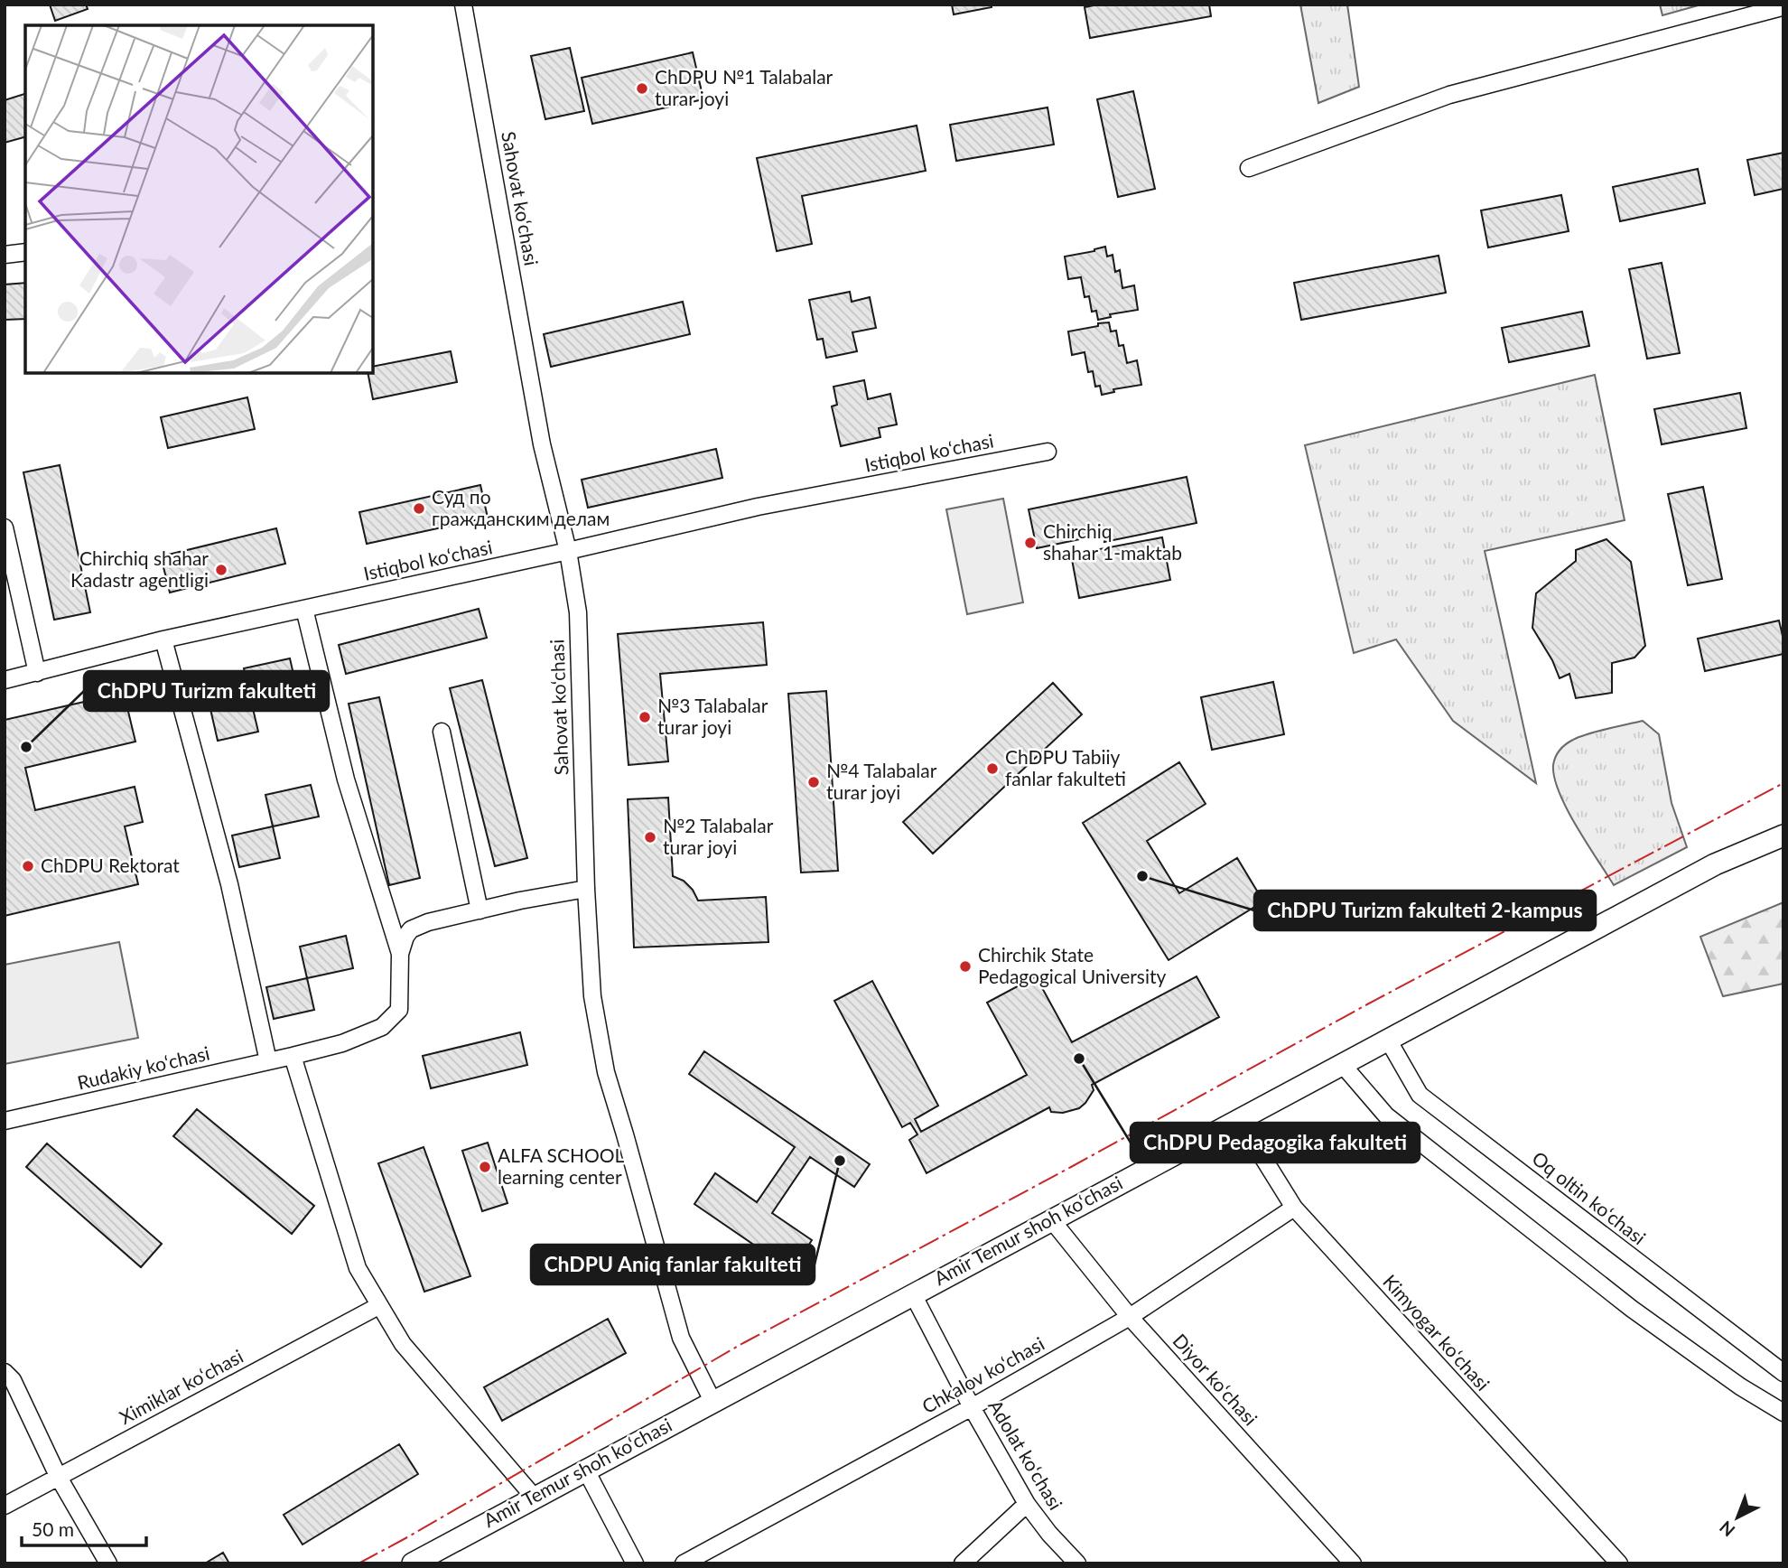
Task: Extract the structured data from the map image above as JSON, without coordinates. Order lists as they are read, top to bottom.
{
  "streets": {
    "main road": ["Amir Temur shoh ko‘chasi"],
    "street": [
      "Sahovat ko‘chasi",
      "Istiqbol ko‘chasi",
      "Rudakiy ko‘chasi",
      "Oq oltin ko‘chasi",
      "Kimyogar ko‘chasi",
      "Chkalov ko‘chasi",
      "Diyor ko‘chasi",
      "Ximiklar ko‘chasi",
      "Adolat ko‘chasi"
    ]
  },
  "crossings": [
    ["Sahovat ko‘chasi", "Istiqbol ko‘chasi"],
    ["Sahovat ko‘chasi", "Amir Temur shoh ko‘chasi"],
    ["Oq oltin ko‘chasi", "Amir Temur shoh ko‘chasi"],
    ["Amir Temur shoh ko‘chasi", "Kimyogar ko‘chasi"],
    ["Amir Temur shoh ko‘chasi", "Diyor ko‘chasi"],
    ["Amir Temur shoh ko‘chasi", "Adolat ko‘chasi"],
    ["Kimyogar ko‘chasi", "Chkalov ko‘chasi"],
    ["Chkalov ko‘chasi", "Diyor ko‘chasi"],
    ["Chkalov ko‘chasi", "Adolat ko‘chasi"]
  ],
  "places": [
    "ChDPU №1 Talabalar turar joyi",
    "Суд по гражданским делам",
    "Chirchiq shahar 1-maktab",
    "Chirchiq shahar Kadastr agentligi",
    "№3 Talabalar turar joyi",
    "ChDPU Turizm fakulteti",
    "ChDPU Tabiiy fanlar fakulteti",
    "№4 Talabalar turar joyi",
    "№2 Talabalar turar joyi",
    "ChDPU Rektorat",
    "ChDPU Turizm fakulteti 2-kampus",
    "Chirchik State Pedagogical University",
    "ChDPU Pedagogika fakulteti",
    "ChDPU Aniq fanlar fakulteti",
    "ALFA SCHOOL learning center"
  ],
  "scale_bar": "50 m",
  "north": "bottom left"
}
